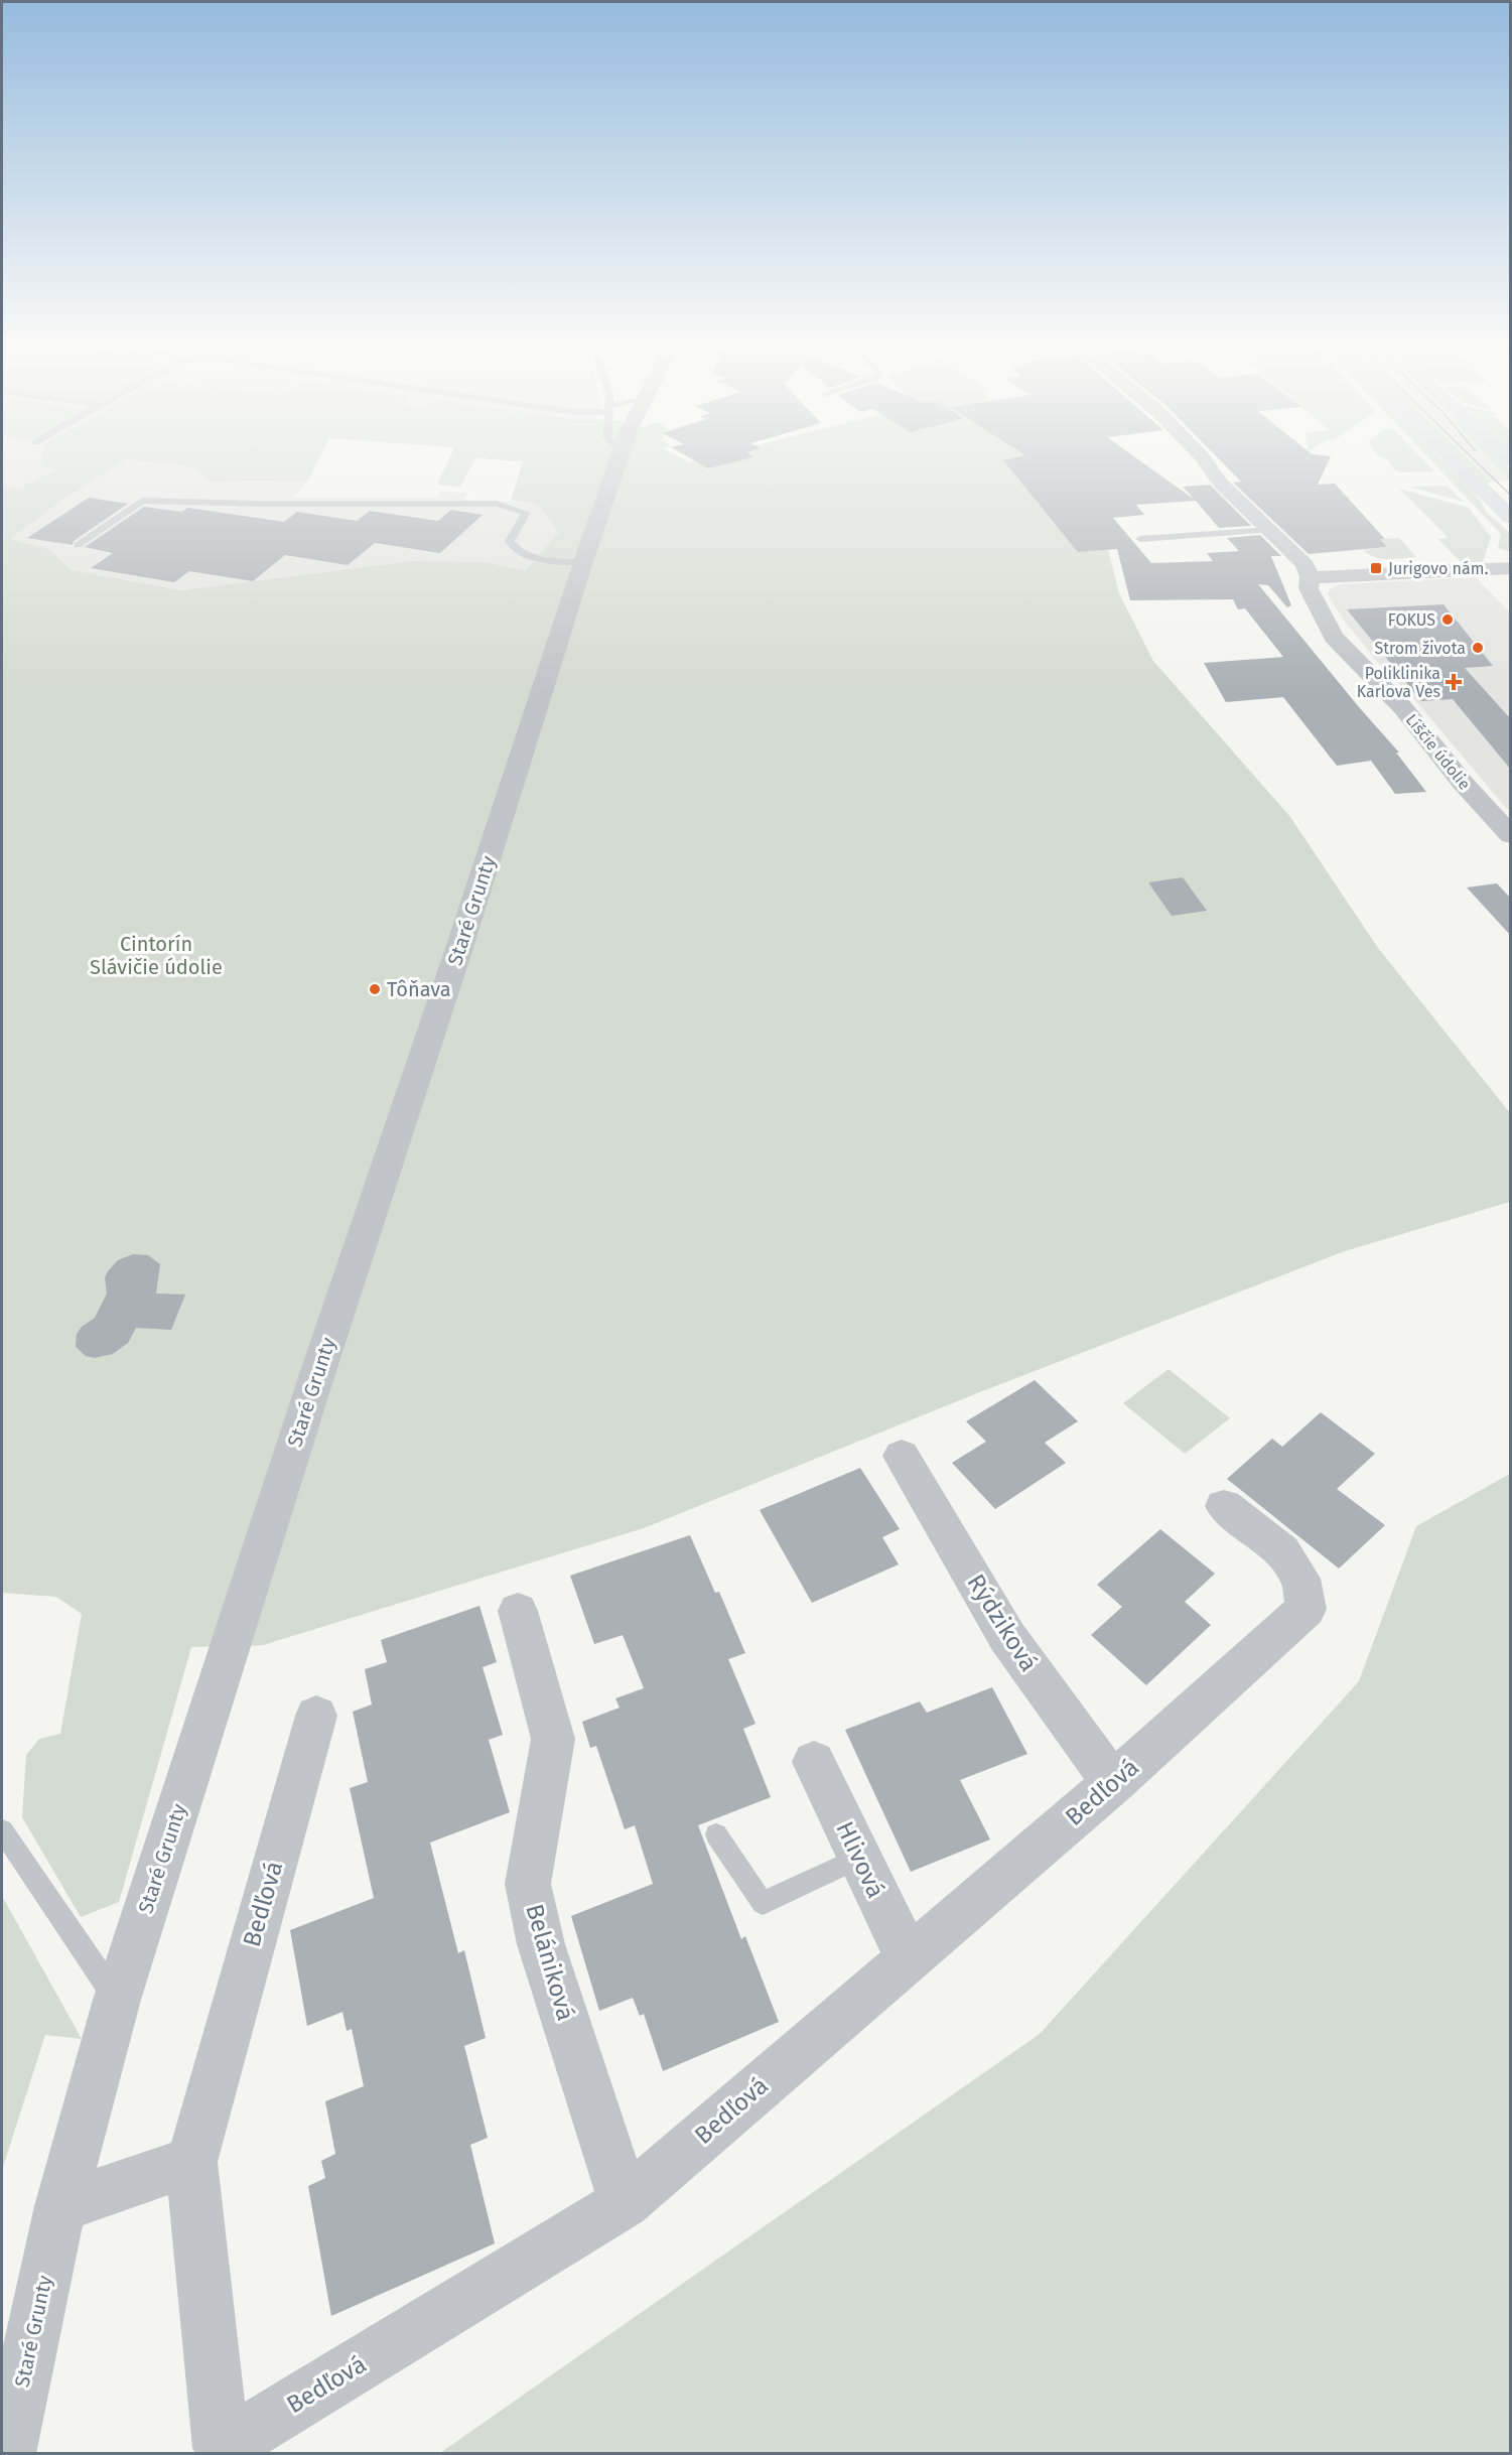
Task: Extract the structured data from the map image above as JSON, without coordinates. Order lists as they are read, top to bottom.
{
  "streets": {
    "street": [
      "Líščie údolie",
      "Staré Grunty",
      "Rýdziková",
      "Bedľová",
      "Hlivová",
      "Belániková"
    ]
  },
  "crossings": [
    ["Rýdziková", "Bedľová"],
    ["Bedľová", "Hlivová"],
    ["Bedľová", "Belániková"]
  ],
  "parks": ["Cintorín Slávičie údolie"],
  "places": {
    "transit": ["Jurigovo nám."],
    "other": ["FOKUS", "Strom života", "Tôňava"],
    "health": ["Poliklinika Karlova Ves"]
  }
}
